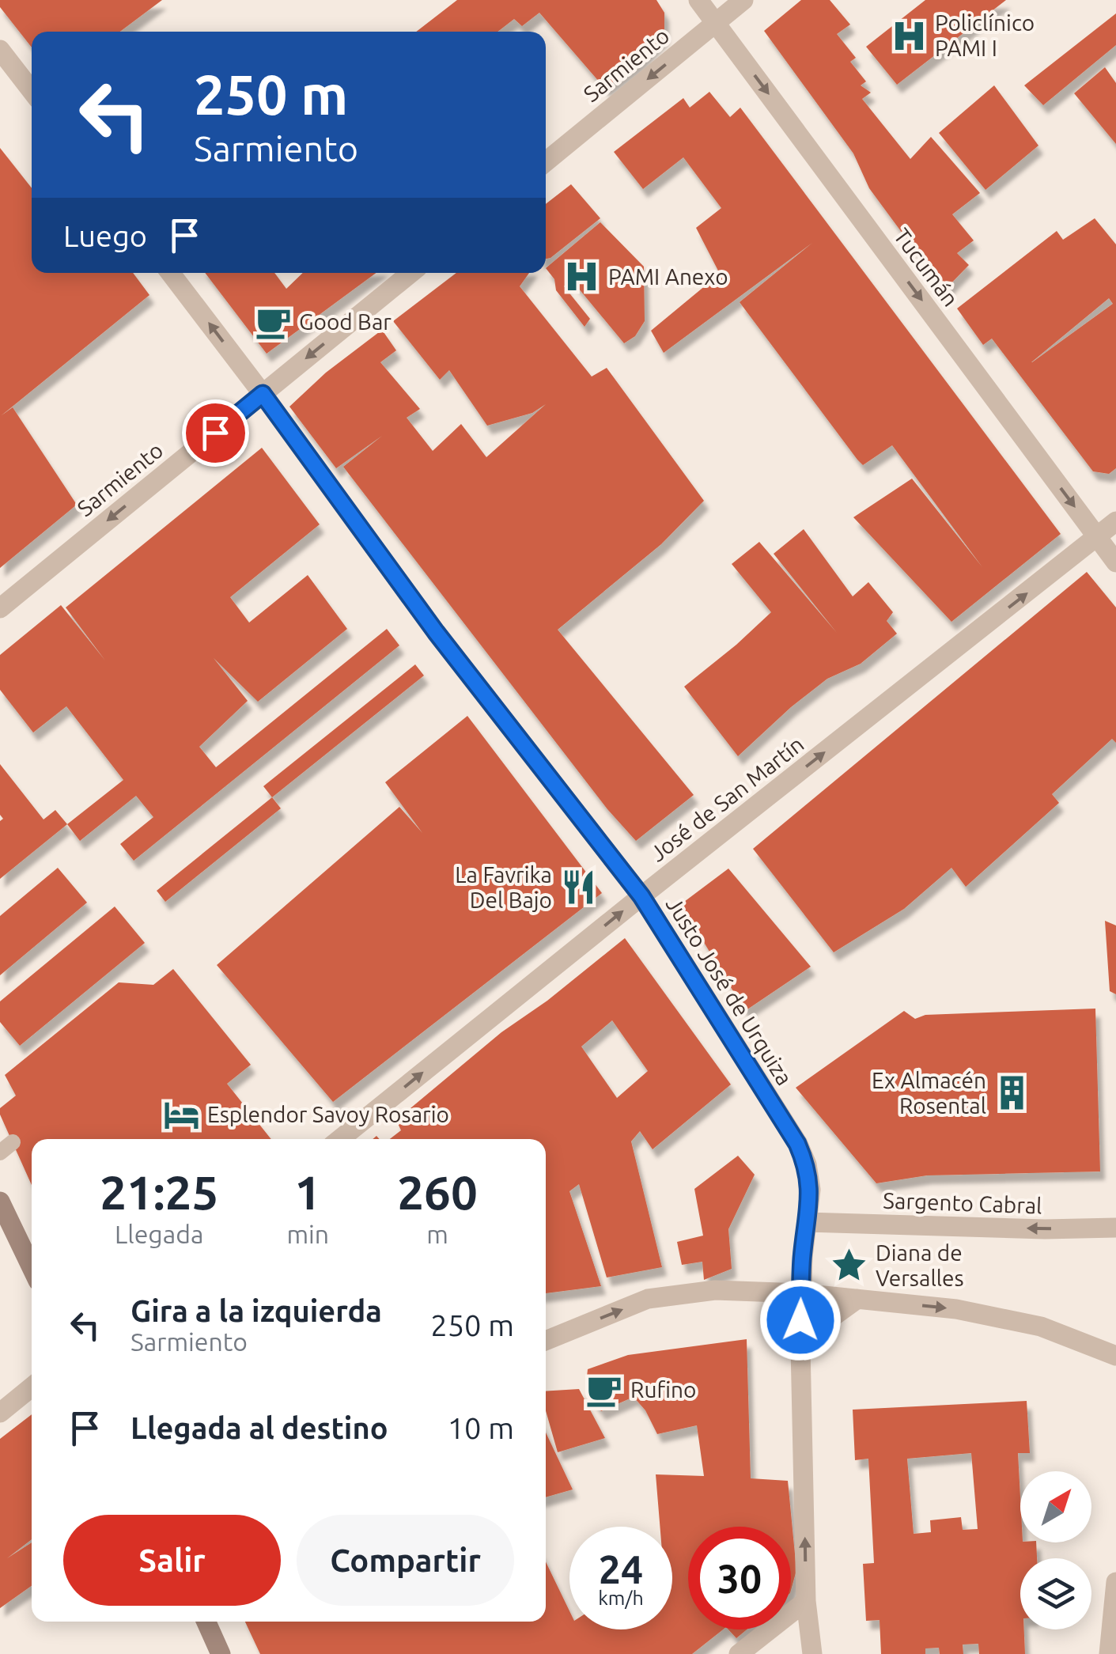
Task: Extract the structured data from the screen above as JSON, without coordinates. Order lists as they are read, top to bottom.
{
  "streets": {
    "street": [
      "Sarmiento",
      "Tucumán",
      "José de San Martín",
      "Justo José de Urquiza",
      "Sargento Cabral"
    ]
  },
  "crossings": [
    ["Sarmiento", "Tucumán"],
    ["Sarmiento", "Justo José de Urquiza"],
    ["Tucumán", "José de San Martín"],
    ["José de San Martín", "Justo José de Urquiza"],
    ["Justo José de Urquiza", "Sargento Cabral"]
  ],
  "one_way": ["Sarmiento", "Tucumán", "José de San Martín"],
  "places": {
    "hospital": ["Policlínico PAMI I", "PAMI Anexo"],
    "cafe": ["Good Bar", "Rufino"],
    "restaurant": ["La Favrika Del Bajo"],
    "building": ["Ex Almacén Rosental"],
    "hotel": ["Esplendor Savoy Rosario"],
    "place": ["Diana de Versalles"]
  },
  "north": "top right",
  "page": {
    "turn": ["250 m", "Sarmiento"],
    "then": "Luego",
    "eta": [
      "21:25",
      "Llegada",
      "1",
      "min",
      "260",
      "m"
    ],
    "list": [
      {
        "name": "Gira a la izquierda",
        "note": "Sarmiento",
        "value": "250 m"
      },
      {
        "name": "Llegada al destino",
        "value": "10 m"
      }
    ],
    "buttons": ["Salir", "Compartir"],
    "speed": "24 km/h",
    "limit": "30"
  }
}
